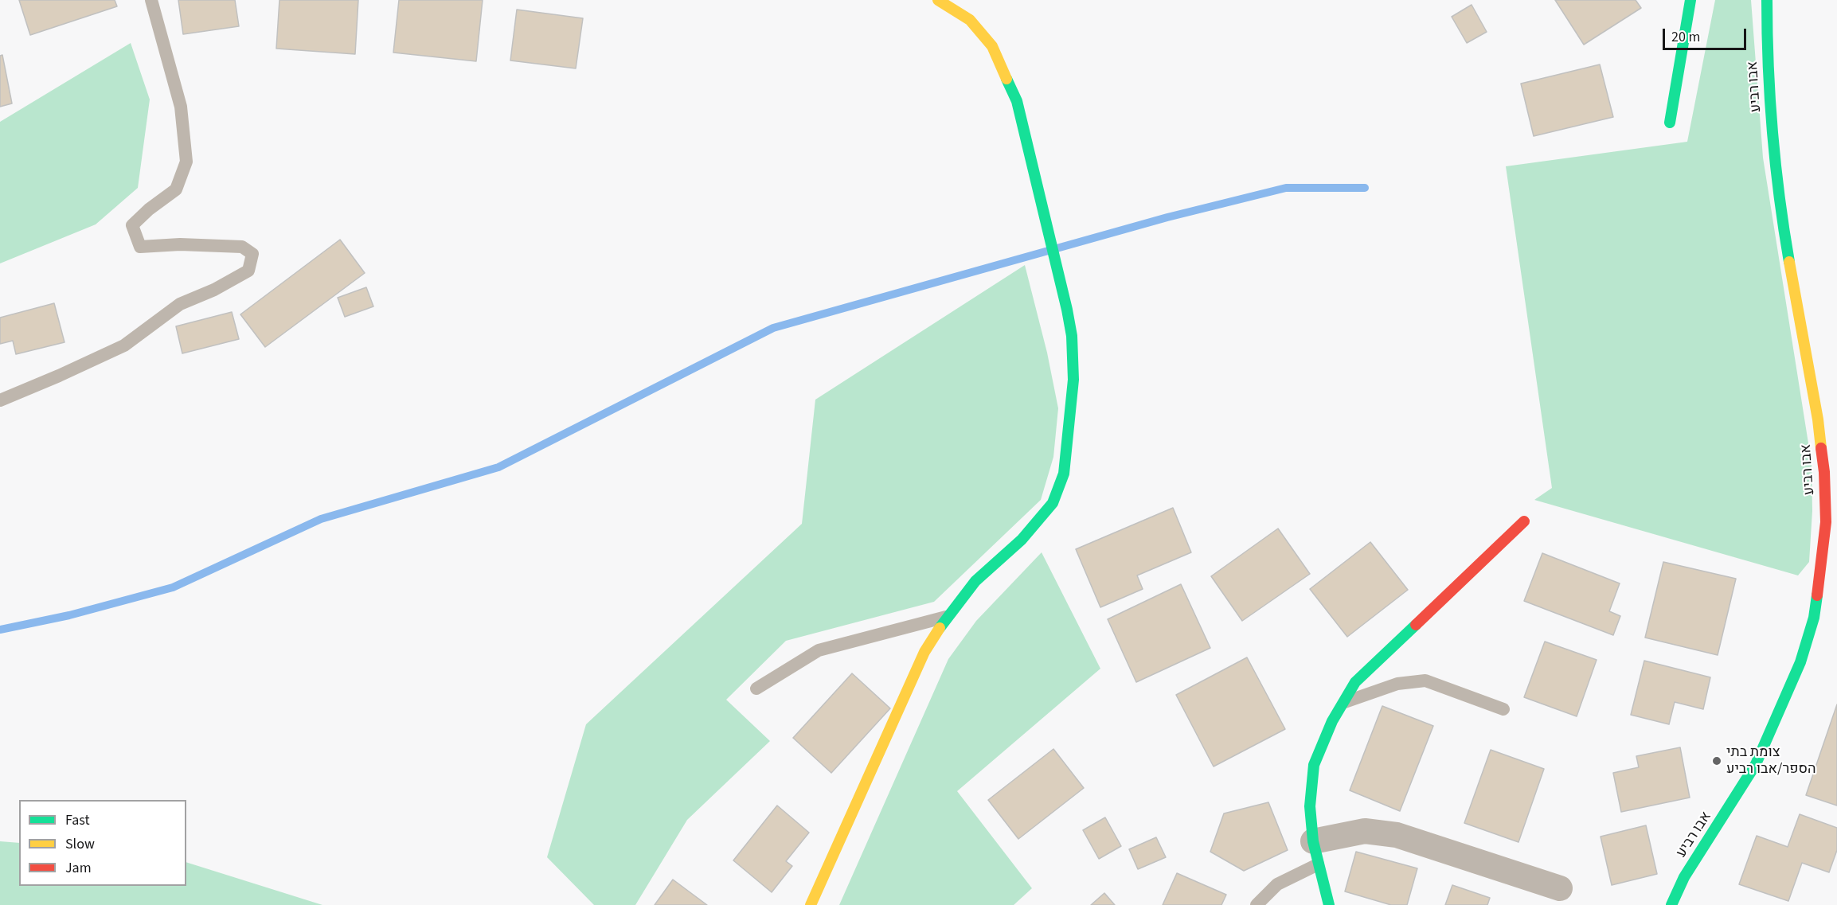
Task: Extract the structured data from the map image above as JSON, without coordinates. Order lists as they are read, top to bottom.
{
  "streets": {
    "street": ["אבו רביע"]
  },
  "places": ["צומת בתי הספר/אבו רביע"],
  "legend": ["Fast", "Slow", "Jam"],
  "scale_bar": "20 m"
}
